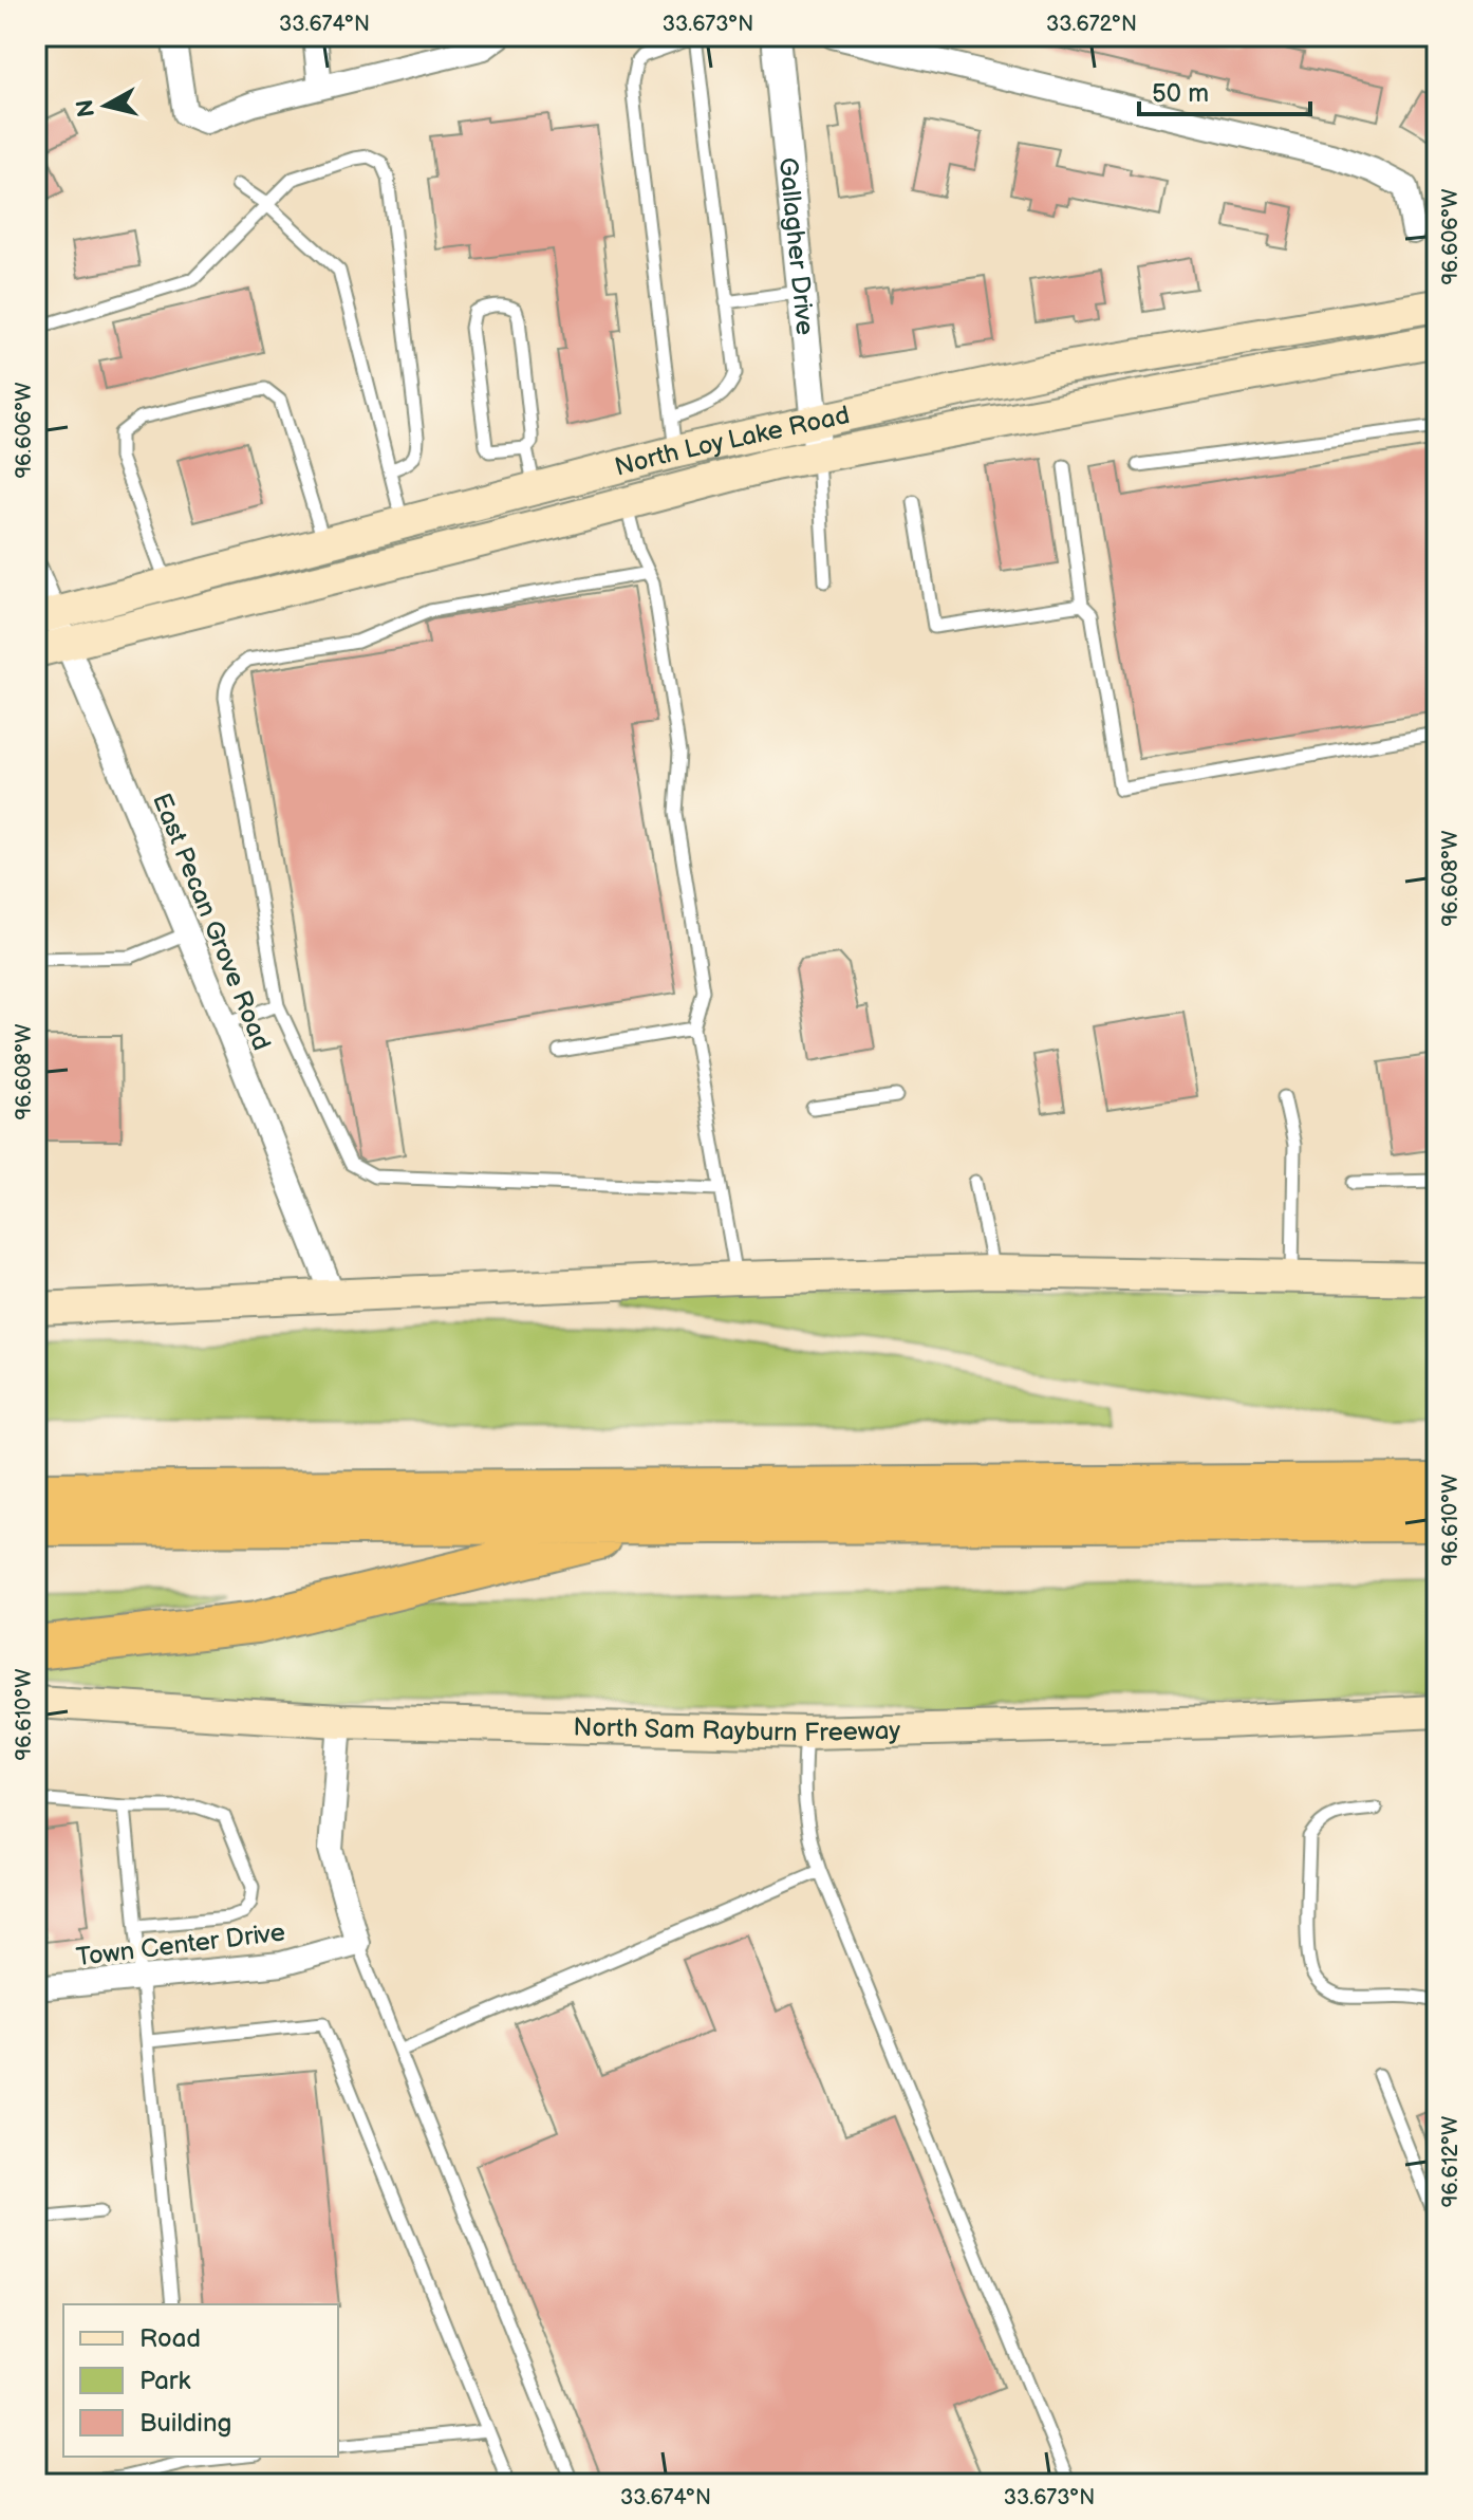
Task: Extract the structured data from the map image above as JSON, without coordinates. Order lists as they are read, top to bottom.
{
  "streets": {
    "main road": ["North Loy Lake Road", "North Sam Rayburn Freeway"],
    "street": ["Gallagher Drive", "East Pecan Grove Road", "Town Center Drive"]
  },
  "crossings": [
    ["Gallagher Drive", "North Loy Lake Road"],
    ["North Loy Lake Road", "East Pecan Grove Road"]
  ],
  "legend": ["Road", "Park", "Building"],
  "scale_bar": "50 m",
  "north": "left",
  "coordinates": [
    "33.674°N",
    "33.673°N",
    "33.672°N",
    "96.606°W",
    "96.608°W",
    "96.610°W",
    "96.612°W"
  ]
}
